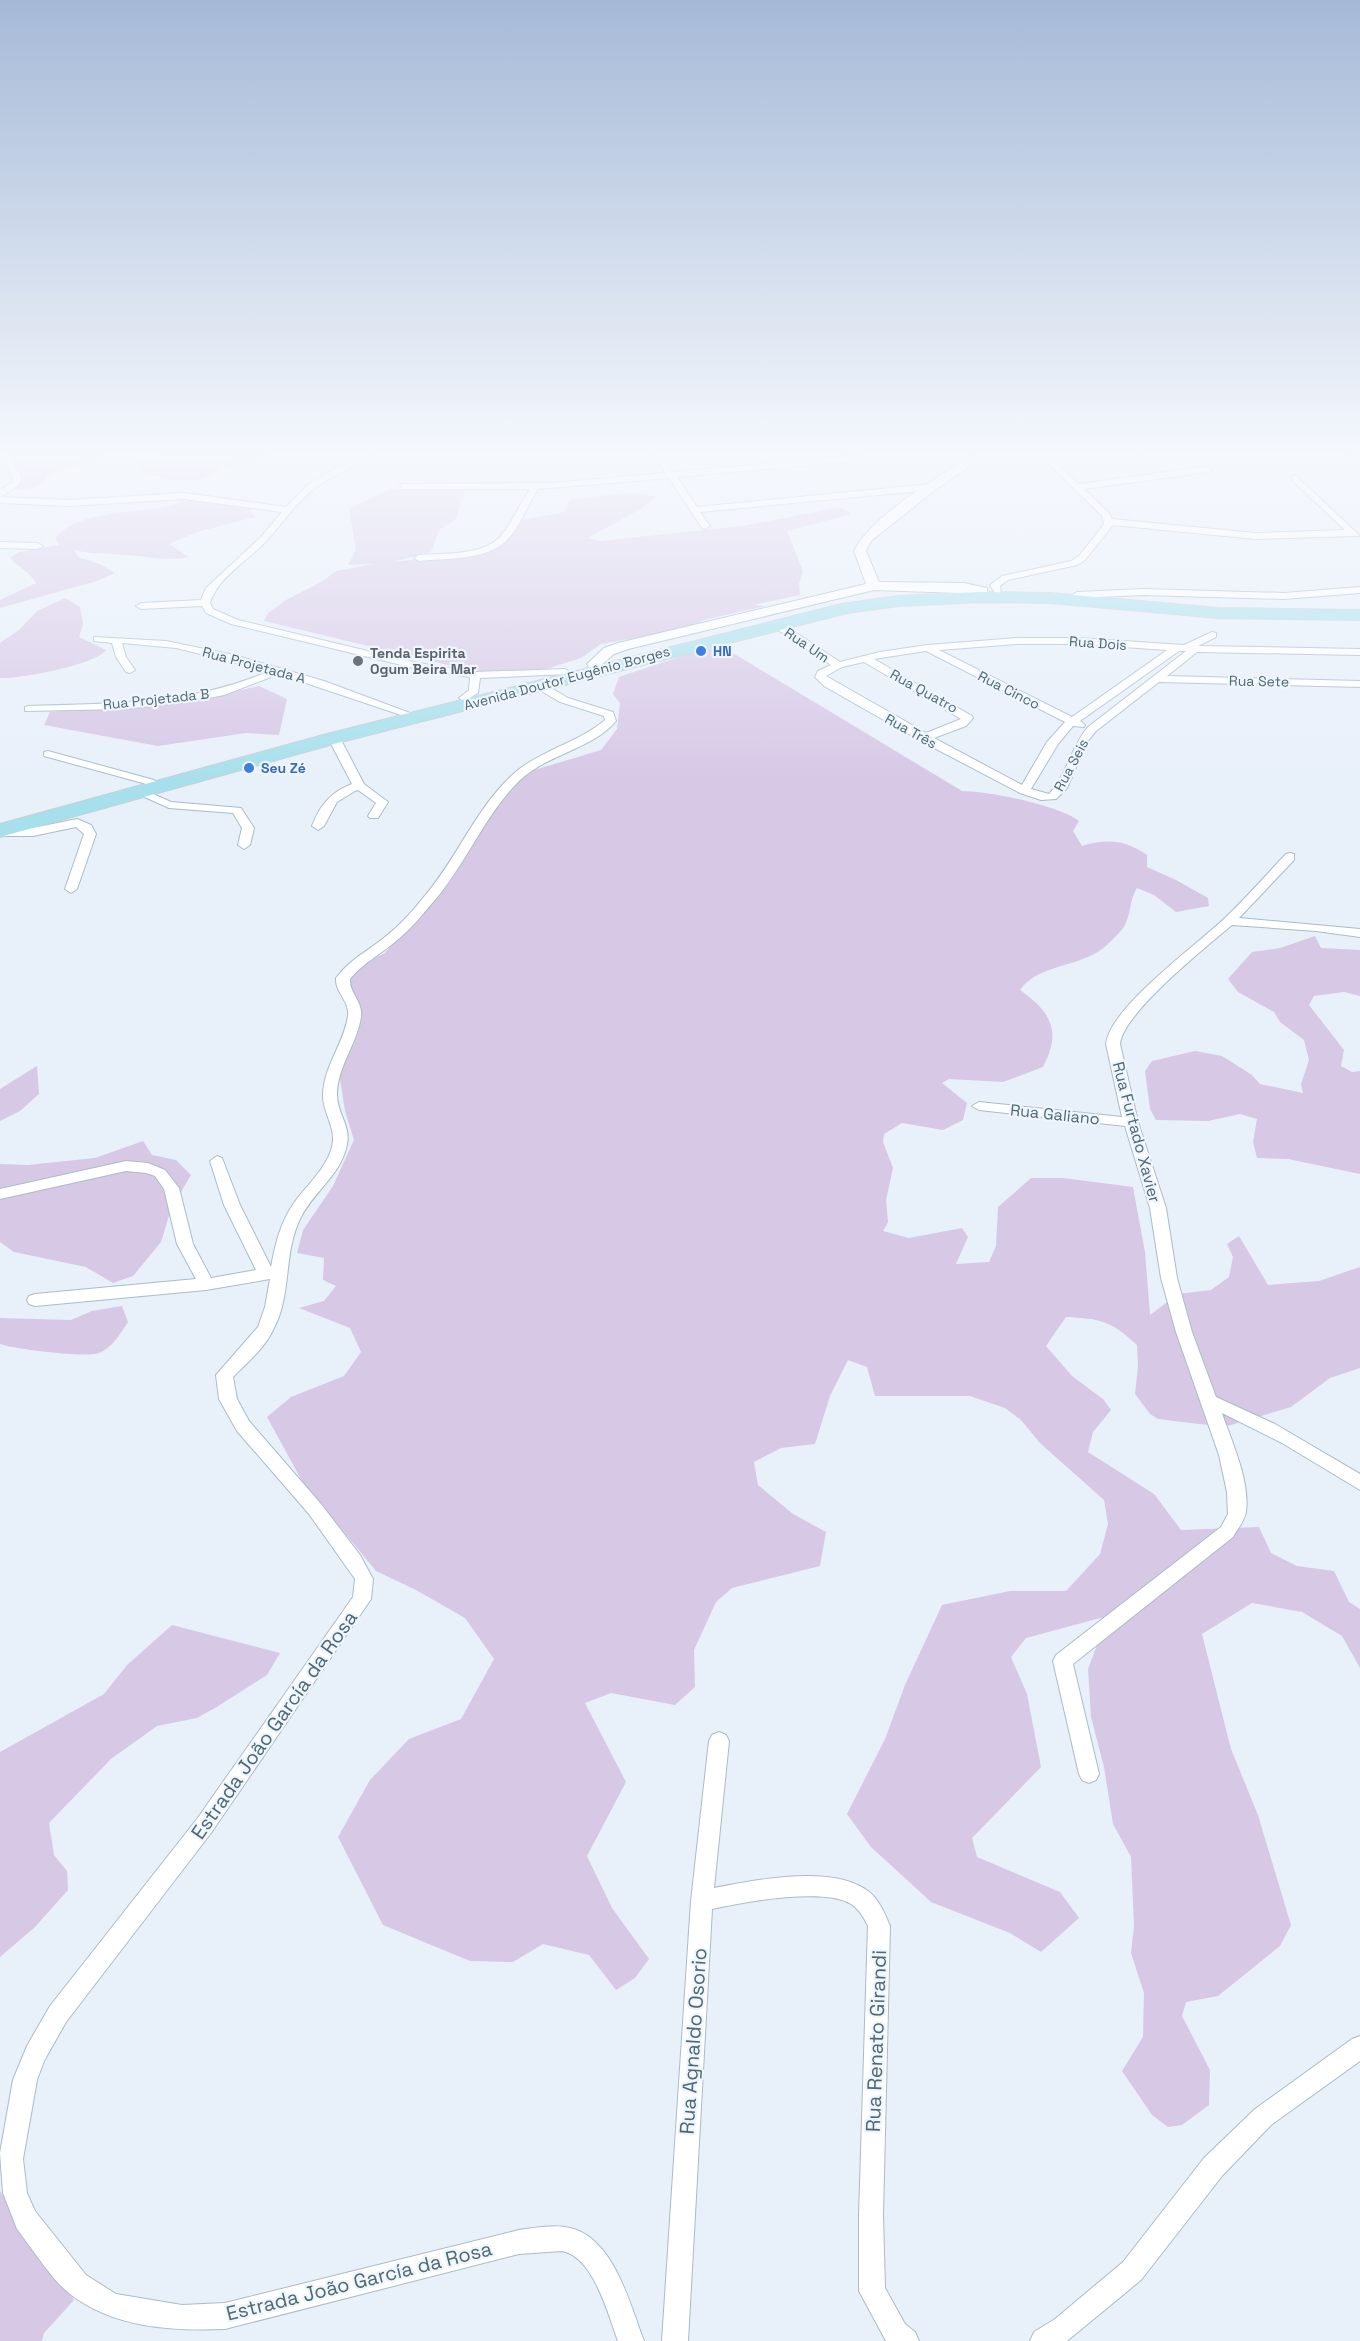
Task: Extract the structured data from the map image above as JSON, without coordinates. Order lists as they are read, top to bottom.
{
  "streets": {
    "highway": ["Avenida Doutor Eugênio Borges"],
    "street": [
      "Rua Dois",
      "Rua Um",
      "Rua Projetada A",
      "Rua Sete",
      "Rua Cinco",
      "Rua Quatro",
      "Rua Projetada B",
      "Rua Três",
      "Rua Seis",
      "Rua Galiano",
      "Rua Furtado Xavier",
      "Estrada João García da Rosa",
      "Rua Agnaldo Osorio",
      "Rua Renato Girandi"
    ]
  },
  "crossings": [
    ["Rua Dois", "Rua Um"],
    ["Rua Dois", "Rua Cinco"],
    ["Rua Dois", "Rua Quatro"],
    ["Rua Dois", "Rua Três"],
    ["Rua Dois", "Rua Seis"],
    ["Rua Um", "Avenida Doutor Eugênio Borges"],
    ["Rua Um", "Rua Três"],
    ["Rua Projetada A", "Avenida Doutor Eugênio Borges"],
    ["Rua Projetada A", "Rua Projetada B"],
    ["Avenida Doutor Eugênio Borges", "Estrada João García da Rosa"],
    ["Rua Sete", "Rua Seis"],
    ["Rua Cinco", "Rua Seis"],
    ["Rua Quatro", "Rua Três"],
    ["Rua Três", "Rua Seis"],
    ["Rua Galiano", "Rua Furtado Xavier"],
    ["Rua Agnaldo Osorio", "Rua Renato Girandi"]
  ],
  "places": ["HN", "Tenda Espirita Ogum Beira Mar", "Seu Zé"]
}
